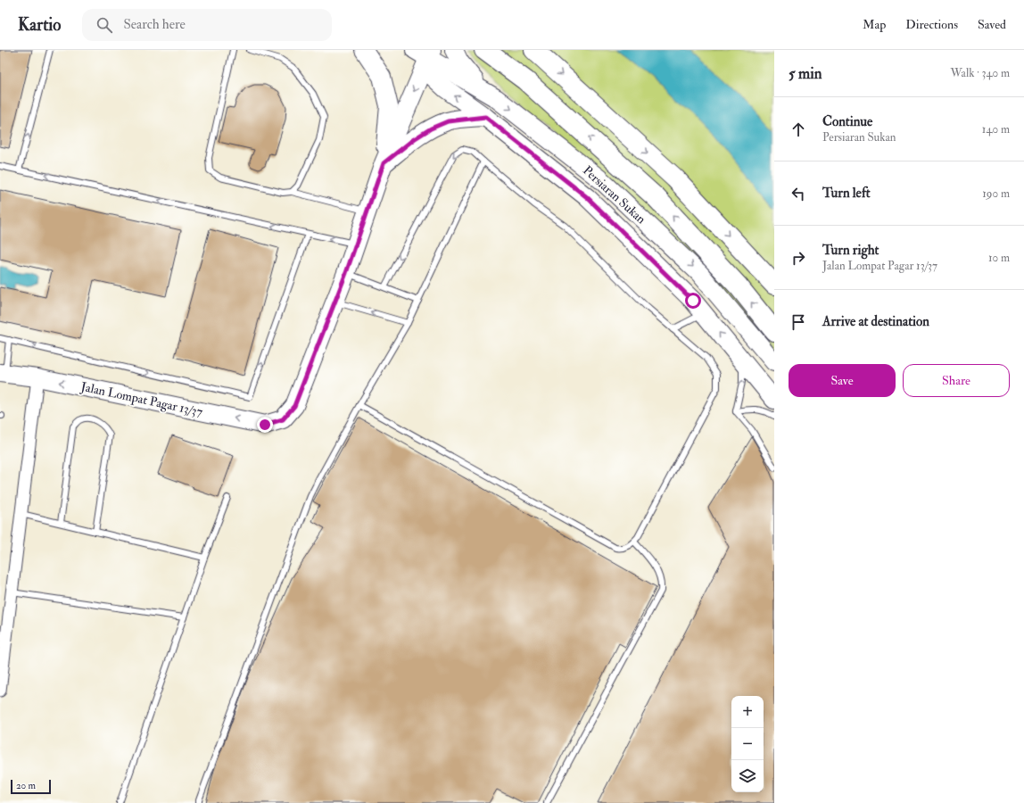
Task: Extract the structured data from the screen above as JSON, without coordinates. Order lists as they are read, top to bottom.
{
  "streets": {
    "main road": ["Persiaran Sukan", "Jalan Lompat Pagar 13/37"]
  },
  "one_way": ["Jalan Lompat Pagar 13/37"],
  "scale_bar": "20 m",
  "page": {
    "header": "Kartio",
    "search": "Search here",
    "nav": ["Map", "Directions", "Saved"],
    "heading": ["5 min", "Walk · 340 m"],
    "list": [
      ["Continue", "Persiaran Sukan", "140 m"],
      ["Turn left", "190 m"],
      ["Turn right", "Jalan Lompat Pagar 13/37", "10 m"],
      "Arrive at destination"
    ],
    "buttons": ["Save", "Share"],
    "map_buttons": ["+", "−"],
    "scale": "20 m"
  }
}
